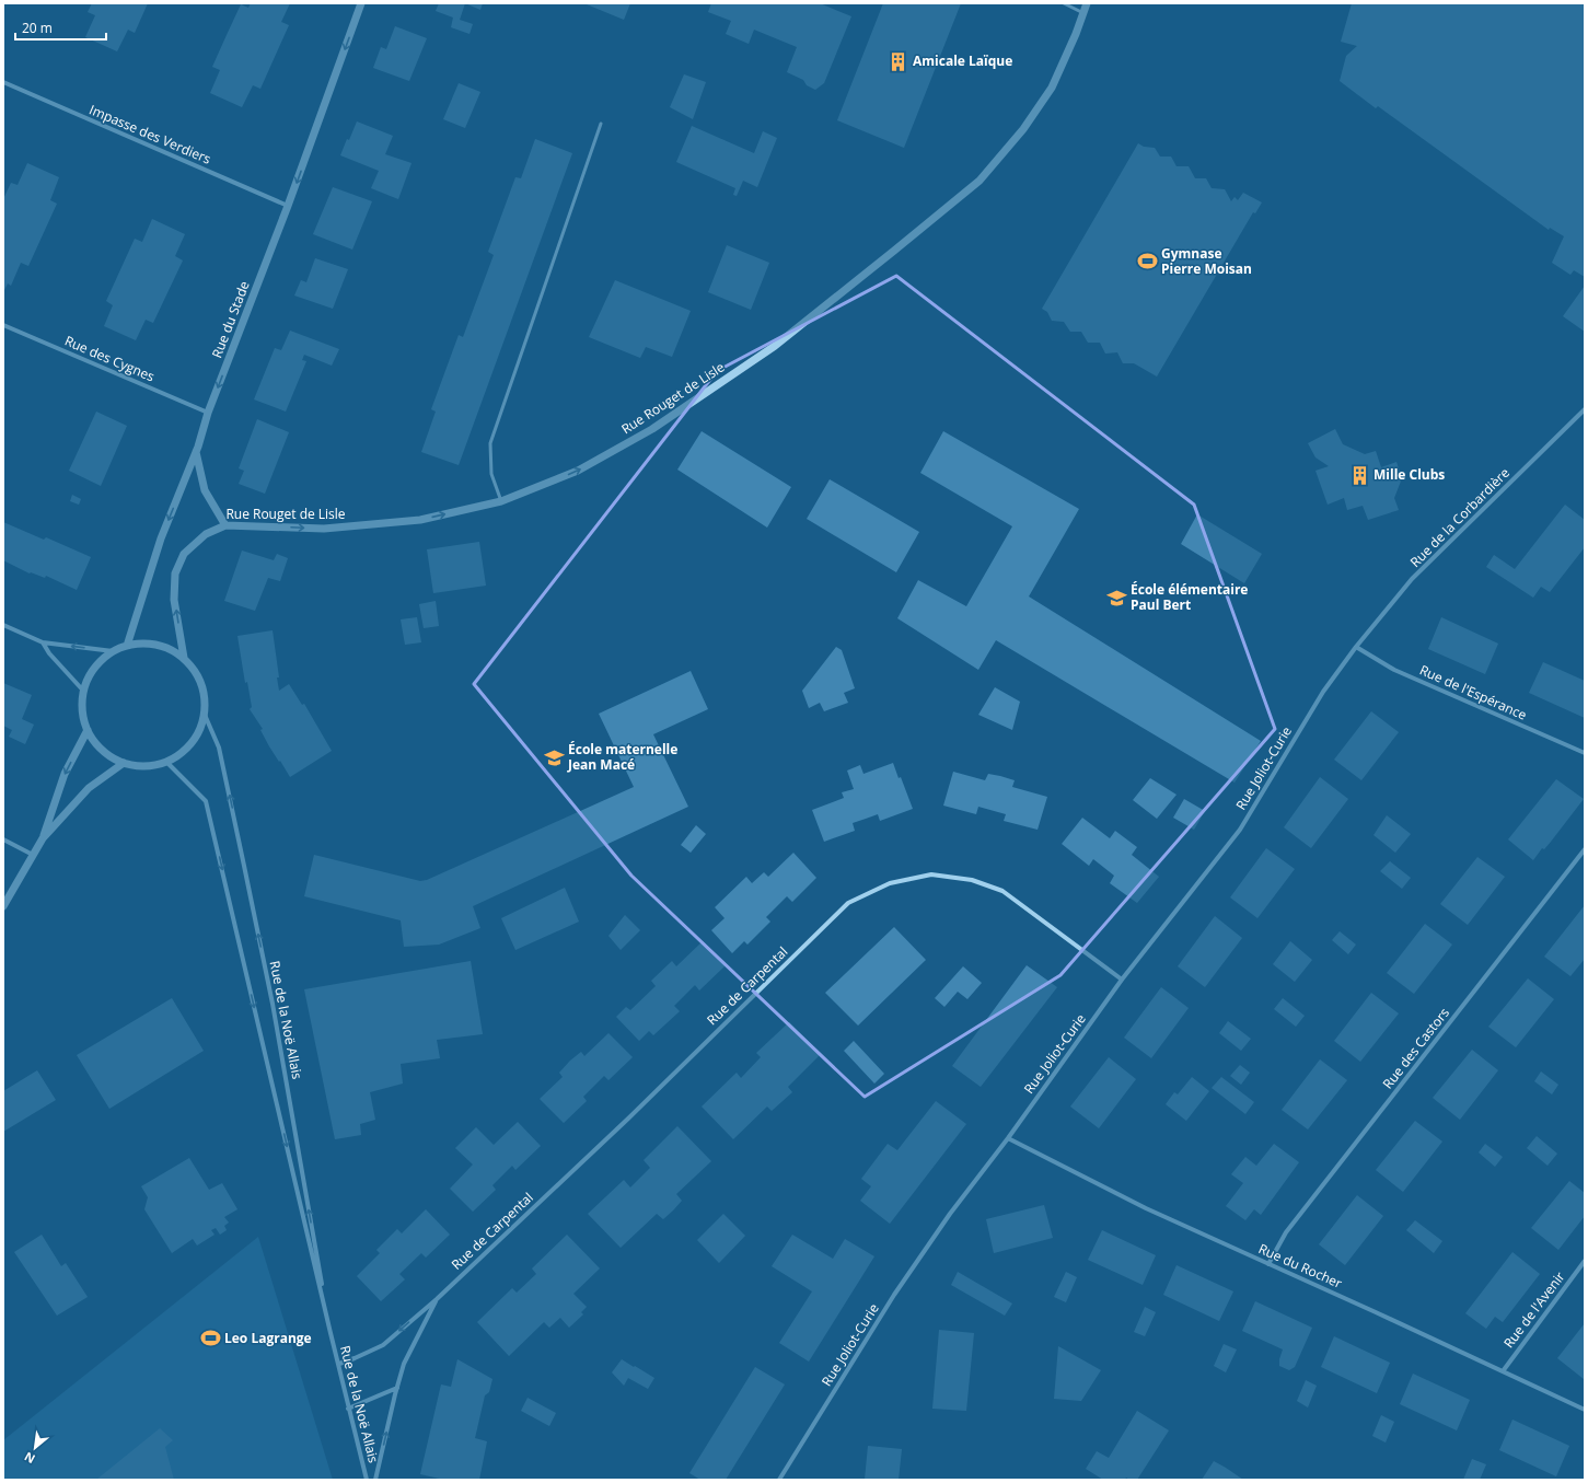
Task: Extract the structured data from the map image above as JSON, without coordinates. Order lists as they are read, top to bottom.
{
  "streets": {
    "street": [
      "Impasse des Verdiers",
      "Rue du Stade",
      "Rue des Cygnes",
      "Rue Rouget de Lisle",
      "Rue de la Corbardière",
      "Rue de l'Espérance",
      "Rue Joliot-Curie",
      "Rue de Carpental",
      "Rue de la Noë Allais",
      "Rue des Castors",
      "Rue du Rocher",
      "Rue de l'Avenir"
    ]
  },
  "crossings": [
    ["Impasse des Verdiers", "Rue du Stade"],
    ["Rue du Stade", "Rue des Cygnes"],
    ["Rue du Stade", "Rue Rouget de Lisle"],
    ["Rue du Stade", "Rue de la Noë Allais"],
    ["Rue Rouget de Lisle", "Rue de la Noë Allais"],
    ["Rue de la Corbardière", "Rue de l'Espérance"],
    ["Rue de la Corbardière", "Rue Joliot-Curie"],
    ["Rue de l'Espérance", "Rue Joliot-Curie"],
    ["Rue Joliot-Curie", "Rue de Carpental"],
    ["Rue Joliot-Curie", "Rue du Rocher"],
    ["Rue de Carpental", "Rue de la Noë Allais"],
    ["Rue des Castors", "Rue du Rocher"],
    ["Rue du Rocher", "Rue de l'Avenir"]
  ],
  "one_way": ["Rue du Stade", "Rue Rouget de Lisle"],
  "places": {
    "building": ["Amicale Laïque", "Mille Clubs"],
    "sports": ["Gymnase Pierre Moisan", "Leo Lagrange"],
    "school or university": ["École élémentaire Paul Bert", "École maternelle Jean Macé"]
  },
  "scale_bar": "20 m",
  "north": "bottom left"
}
